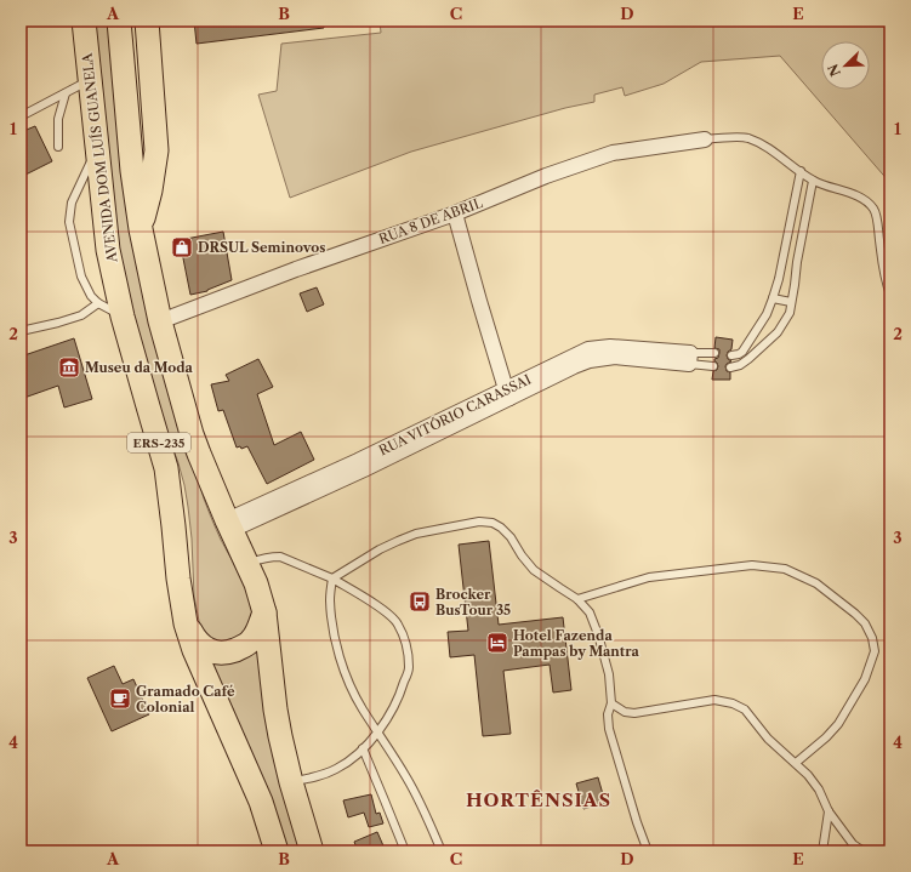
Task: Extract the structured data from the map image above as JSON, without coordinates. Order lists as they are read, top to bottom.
{
  "streets": {
    "main road": ["AVENIDA DOM LUÍS GUANELA", "ERS-235"],
    "street": ["RUA 8 DE ABRIL", "RUA VITÓRIO CARASSAI"]
  },
  "crossings": [
    ["RUA 8 DE ABRIL", "ERS-235"],
    ["RUA VITÓRIO CARASSAI", "ERS-235"]
  ],
  "districts": ["HORTÊNSIAS"],
  "places": {
    "shop": ["DRSUL Seminovos"],
    "museum": ["Museu da Moda"],
    "bus stop": ["Brocker BusTour 35"],
    "hotel": ["Hotel Fazenda Pampas by Mantra"],
    "cafe": ["Gramado Café Colonial"]
  },
  "north": "bottom left",
  "grid": {
    "columns": [
      "A",
      "B",
      "C",
      "D",
      "E"
    ],
    "rows": [
      "1",
      "2",
      "3",
      "4"
    ]
  }
}
